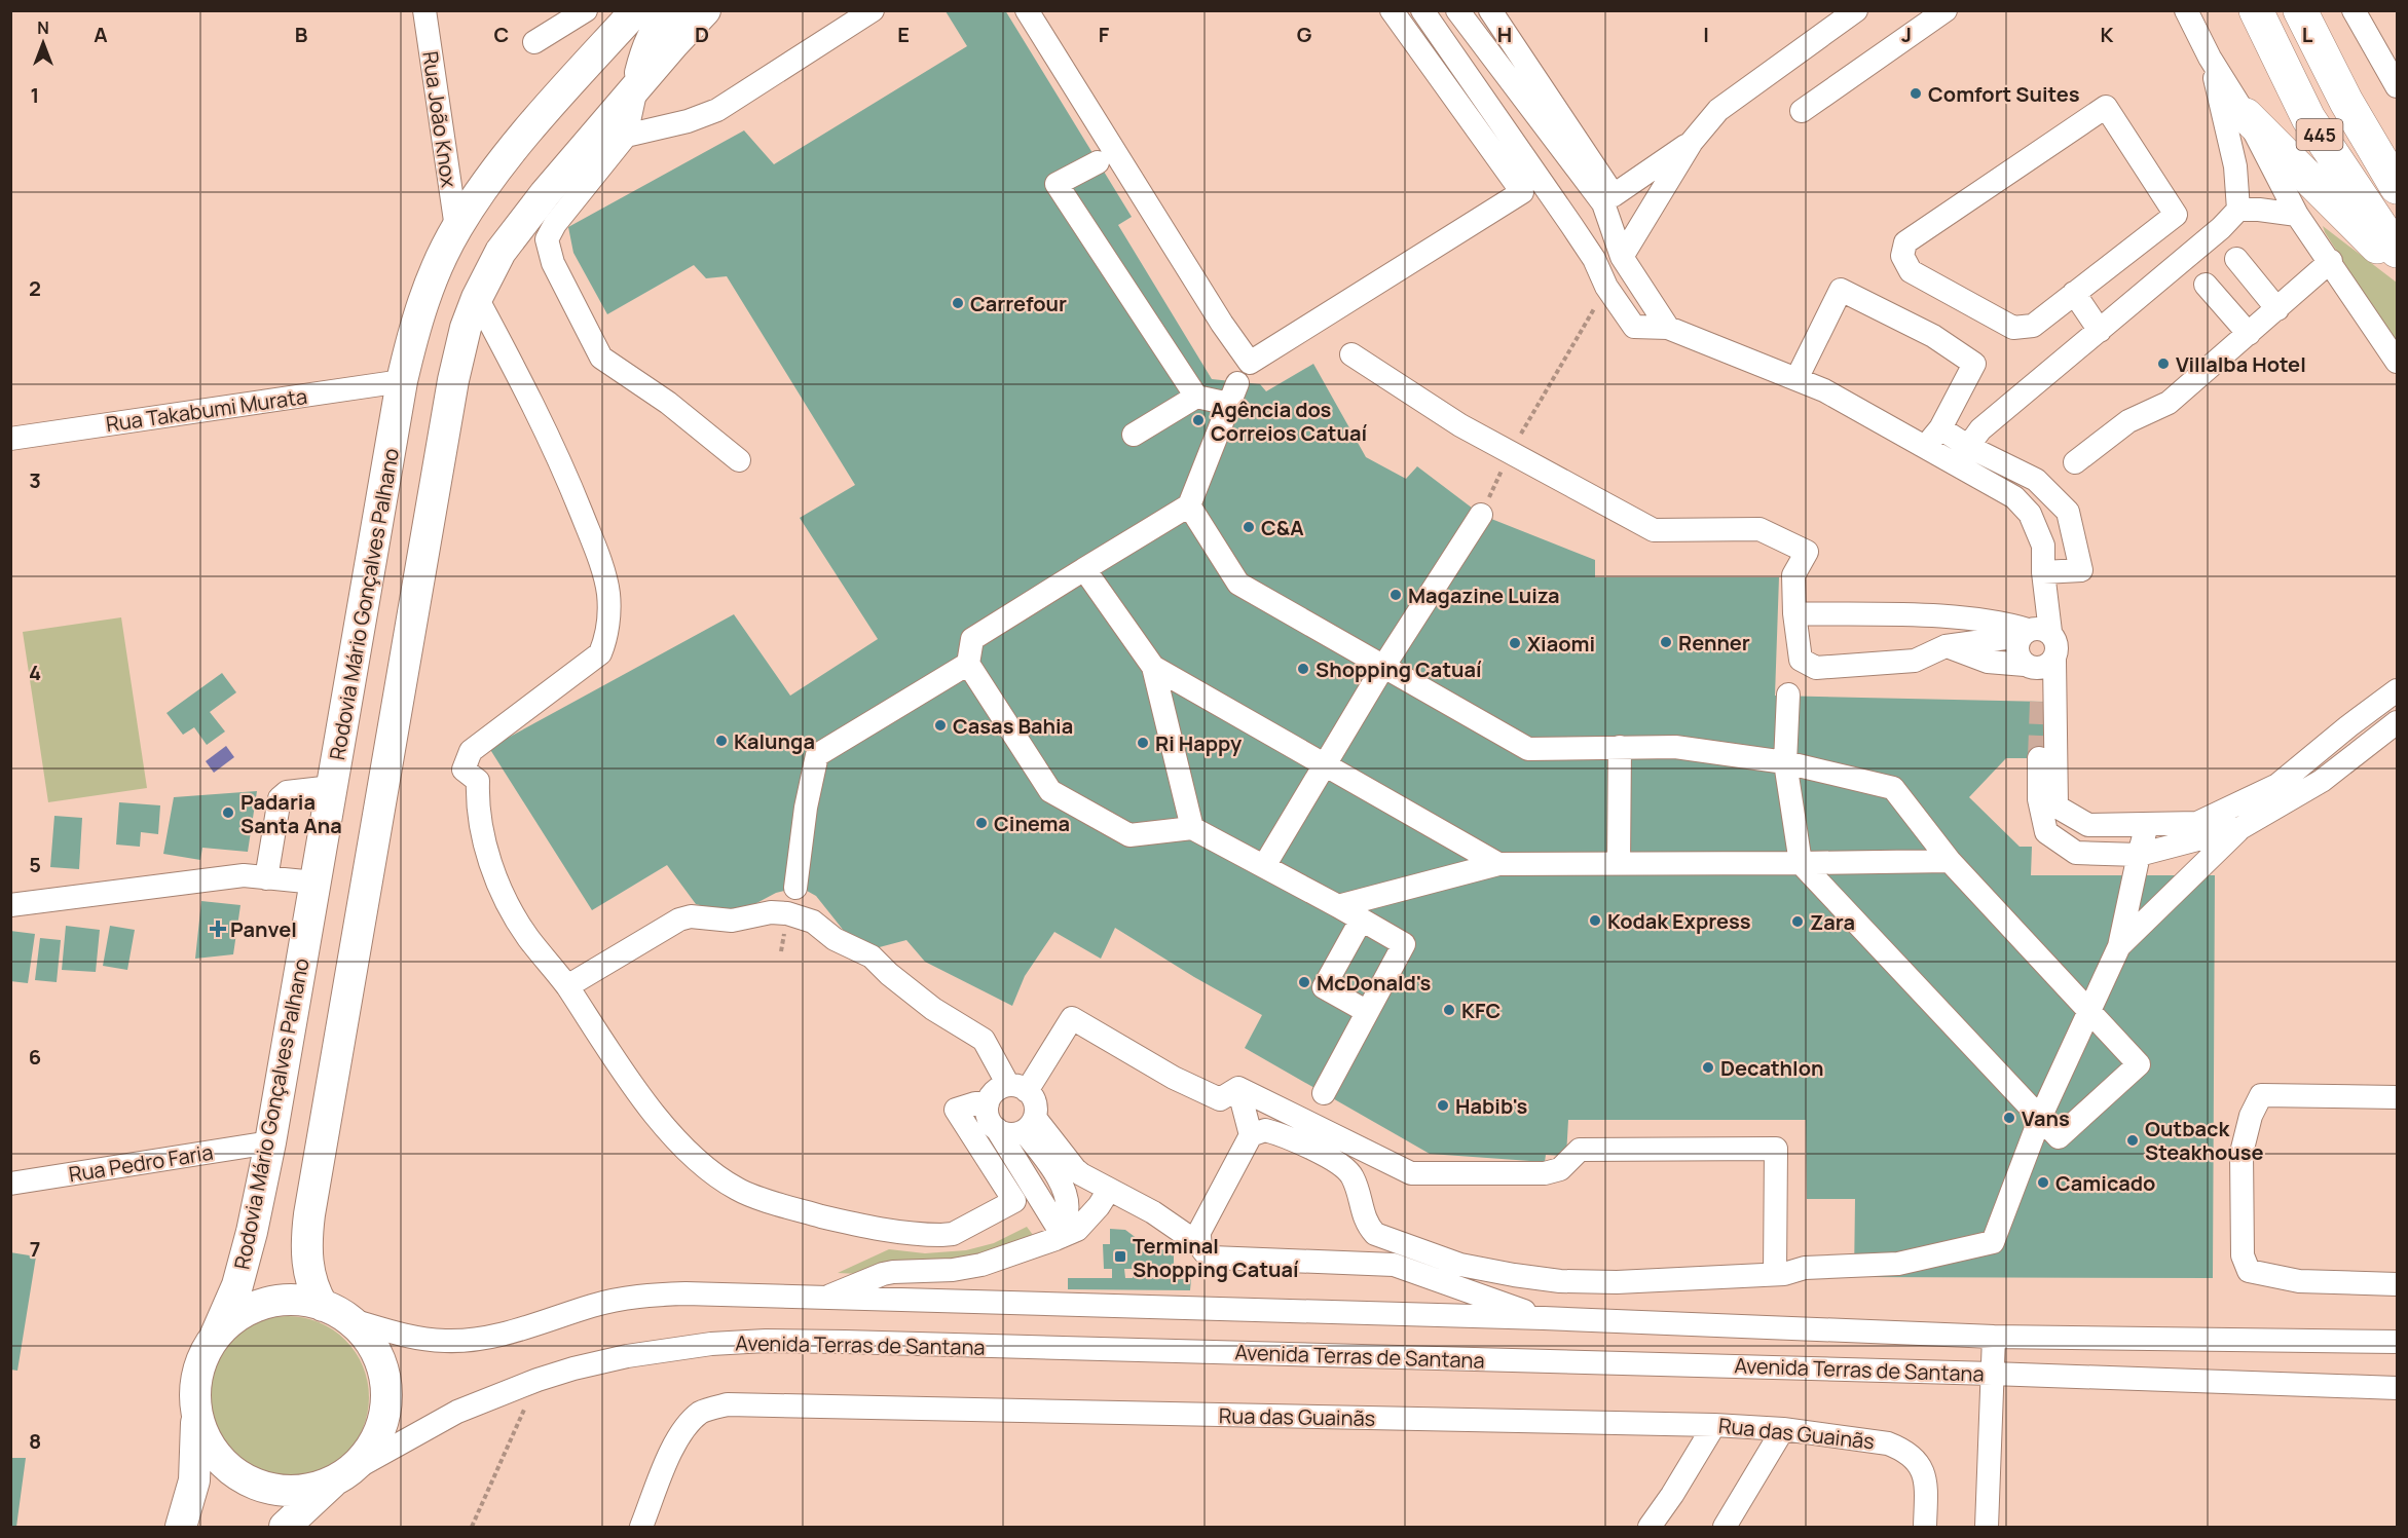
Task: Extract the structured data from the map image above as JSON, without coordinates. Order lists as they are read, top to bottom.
{
  "streets": {
    "highway": ["445"],
    "main road": ["Rodovia Mário Gonçalves Palhano"],
    "street": [
      "Rua João Knox",
      "Rua Takabumi Murata",
      "Rua Pedro Faria",
      "Avenida Terras de Santana",
      "Rua das Guainãs"
    ]
  },
  "crossings": [
    ["Rua João Knox", "Rodovia Mário Gonçalves Palhano"],
    ["Rua Takabumi Murata", "Rodovia Mário Gonçalves Palhano"],
    ["Rodovia Mário Gonçalves Palhano", "Rua Pedro Faria"],
    ["Rodovia Mário Gonçalves Palhano", "Avenida Terras de Santana"]
  ],
  "places": {
    "other": [
      "Comfort Suites",
      "Carrefour",
      "Villalba Hotel",
      "Agência dos Correios Catuaí",
      "C&A",
      "Magazine Luiza",
      "Renner",
      "Xiaomi",
      "Shopping Catuaí",
      "Casas Bahia",
      "Kalunga",
      "Ri Happy",
      "Padaria Santa Ana",
      "Cinema",
      "Kodak Express",
      "Zara",
      "McDonald's",
      "KFC",
      "Decathlon",
      "Habib's",
      "Vans",
      "Outback Steakhouse",
      "Camicado"
    ],
    "health": ["Panvel"],
    "transit": ["Terminal Shopping Catuaí"]
  },
  "north": "top",
  "grid": {
    "columns": [
      "A",
      "B",
      "C",
      "D",
      "E",
      "F",
      "G",
      "H",
      "I",
      "J",
      "K",
      "L"
    ],
    "rows": [
      "1",
      "2",
      "3",
      "4",
      "5",
      "6",
      "7",
      "8"
    ]
  }
}
